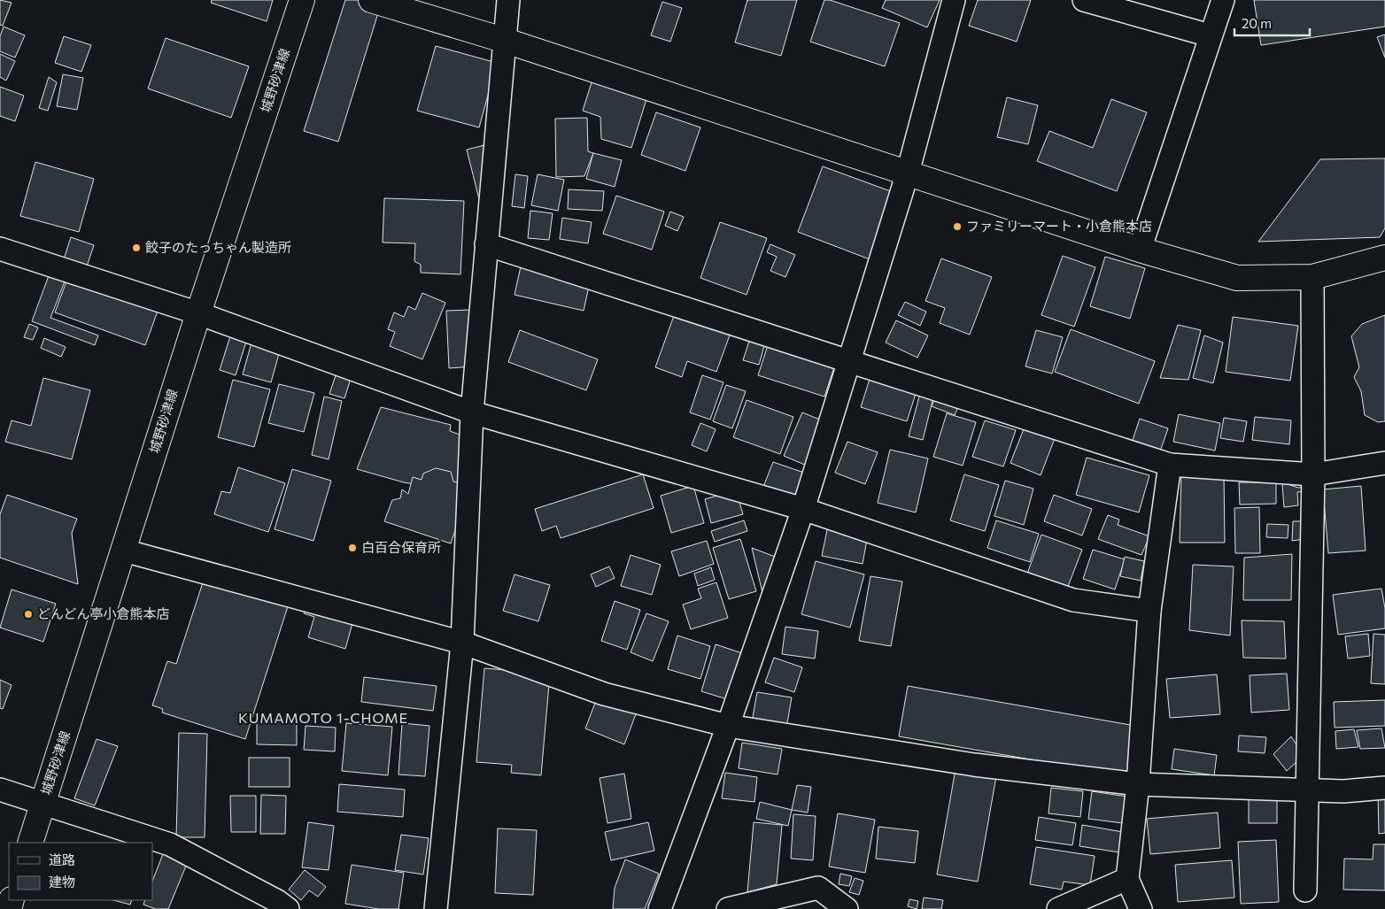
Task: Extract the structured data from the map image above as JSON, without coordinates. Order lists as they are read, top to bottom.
{
  "streets": {
    "street": ["城野砂津線"]
  },
  "districts": ["KUMAMOTO 1-CHOME"],
  "places": [
    "ファミリーマート・小倉熊本店",
    "餃子のたっちゃん製造所",
    "白百合保育所",
    "どんどん亭小倉熊本店"
  ],
  "legend": ["道路", "建物"],
  "scale_bar": "20 m"
}
